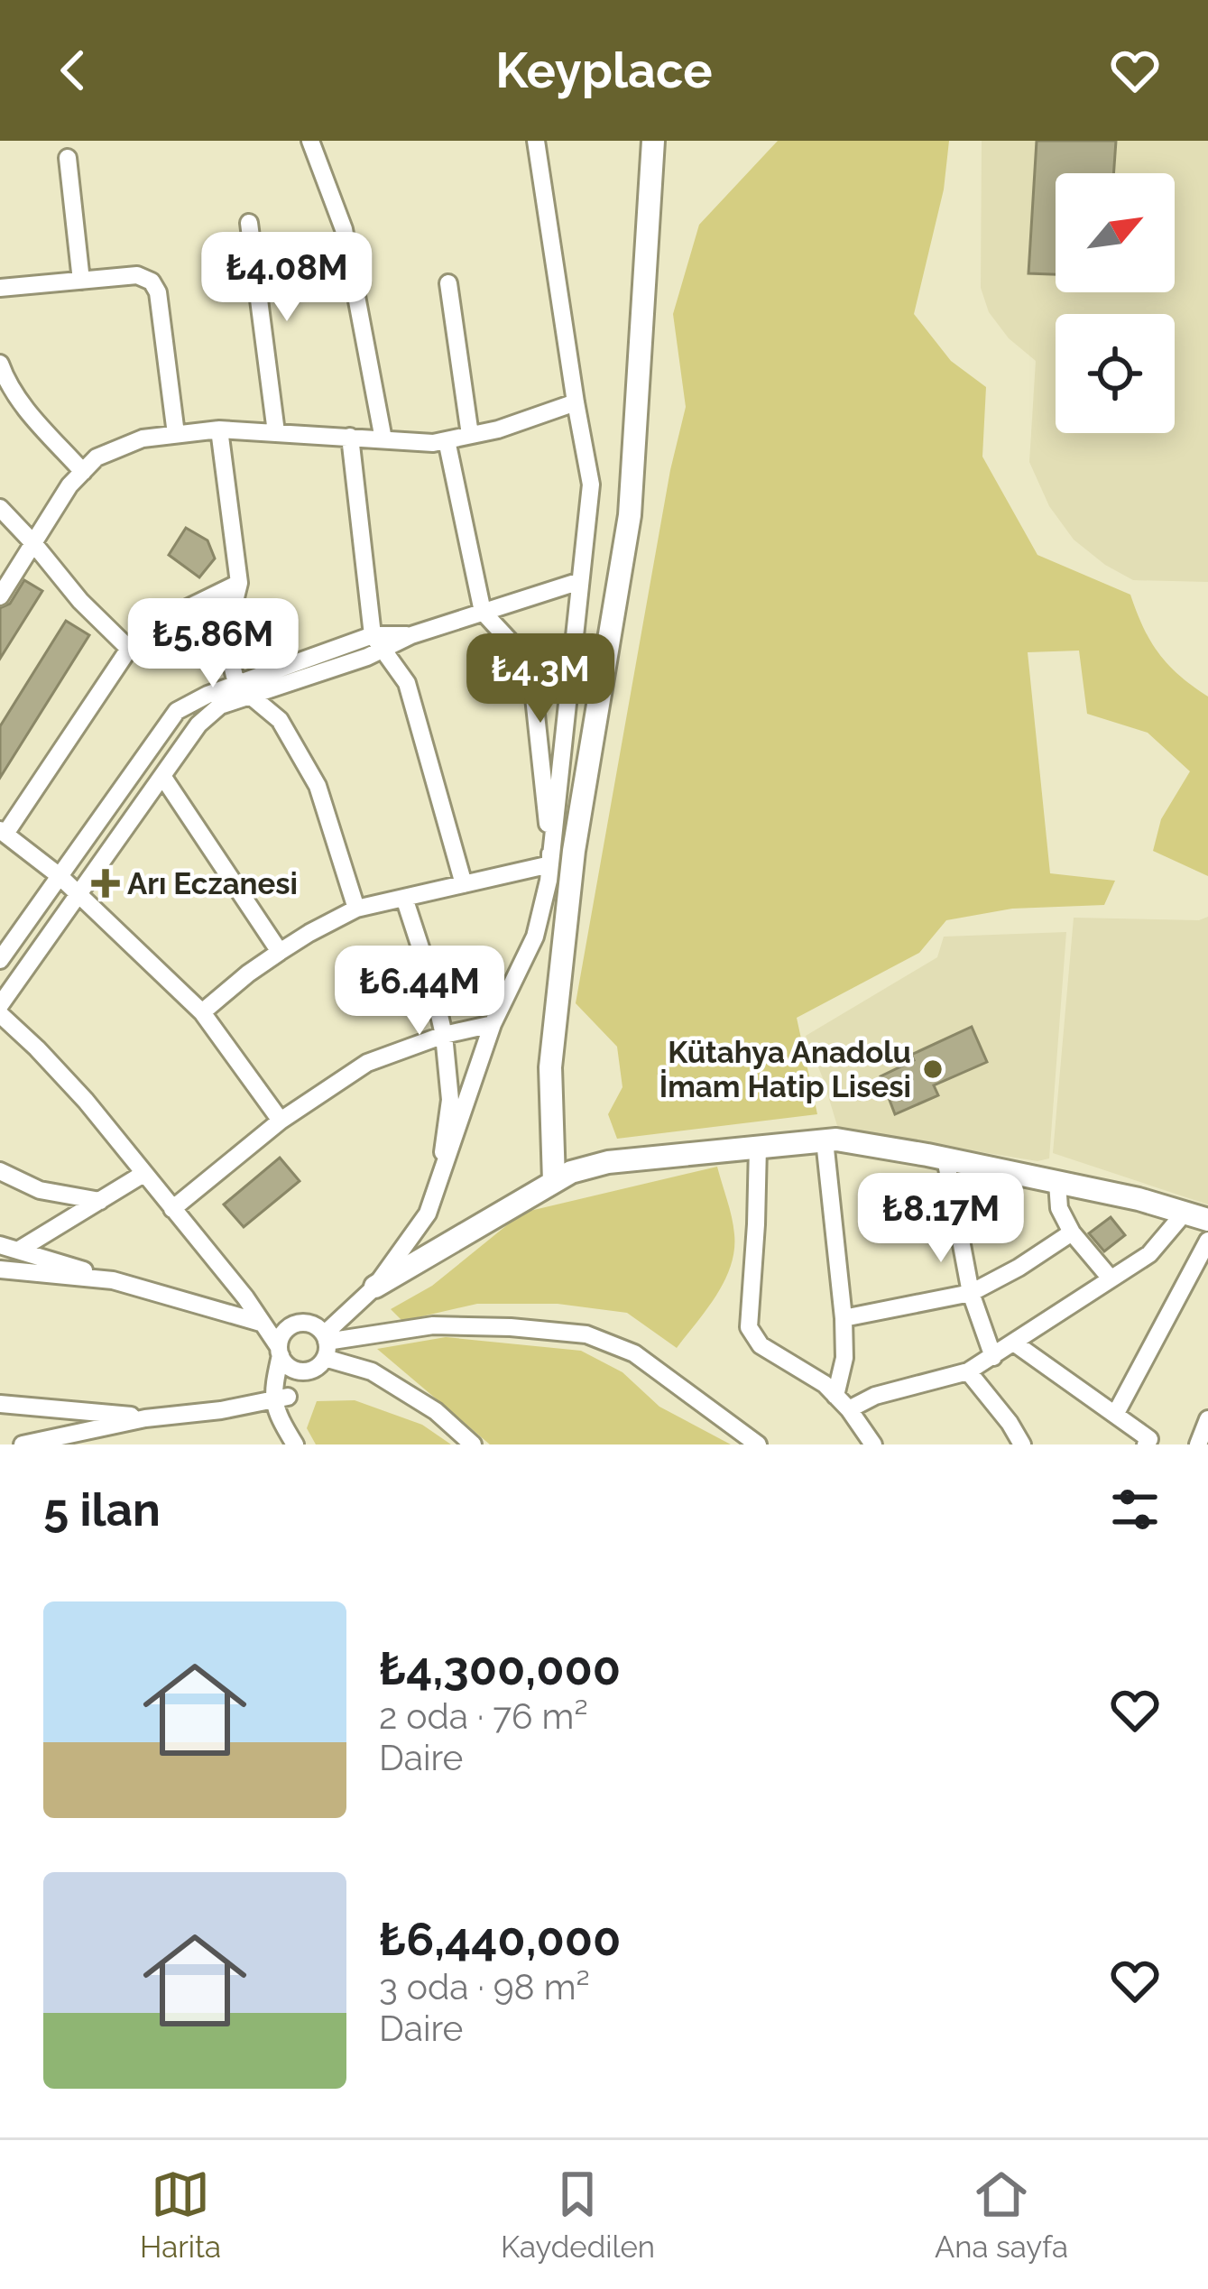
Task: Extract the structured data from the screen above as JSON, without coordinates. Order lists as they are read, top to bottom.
{
  "places": {
    "health": ["Arı Eczanesi"],
    "other": ["Kütahya Anadolu İmam Hatip Lisesi"]
  },
  "north": "top right",
  "page": {
    "header": "Keyplace",
    "price": [
      "₺4.08M",
      "₺5.86M",
      "₺4.3M",
      "₺6.44M",
      "₺8.17M"
    ],
    "heading": "5 ilan",
    "list": [
      {
        "name": "₺4,300,000",
        "note": "2 oda · 76 m² · Daire"
      },
      {
        "name": "₺6,440,000",
        "note": "3 oda · 98 m² · Daire"
      }
    ],
    "tabs": ["Harita", "Kaydedilen", "Ana sayfa"]
  }
}
